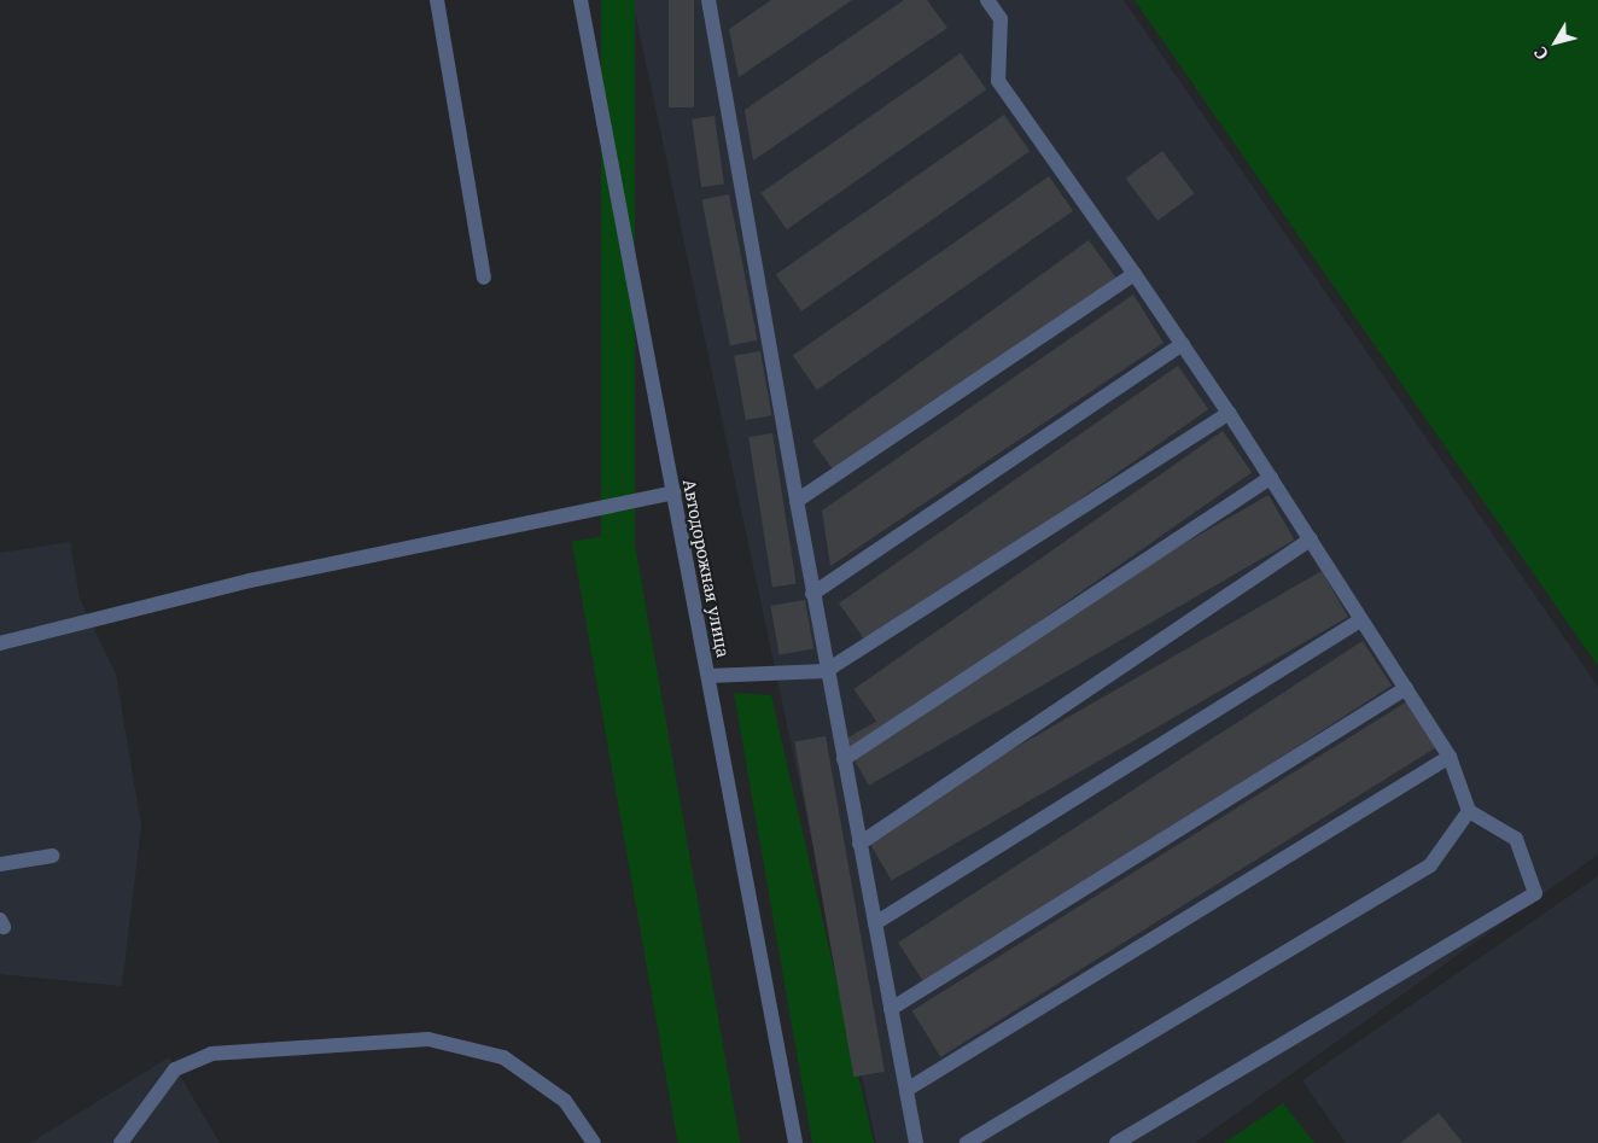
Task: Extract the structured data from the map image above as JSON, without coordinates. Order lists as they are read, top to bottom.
{
  "streets": {
    "street": ["Автодорожная улица"]
  },
  "north": "bottom left"
}
